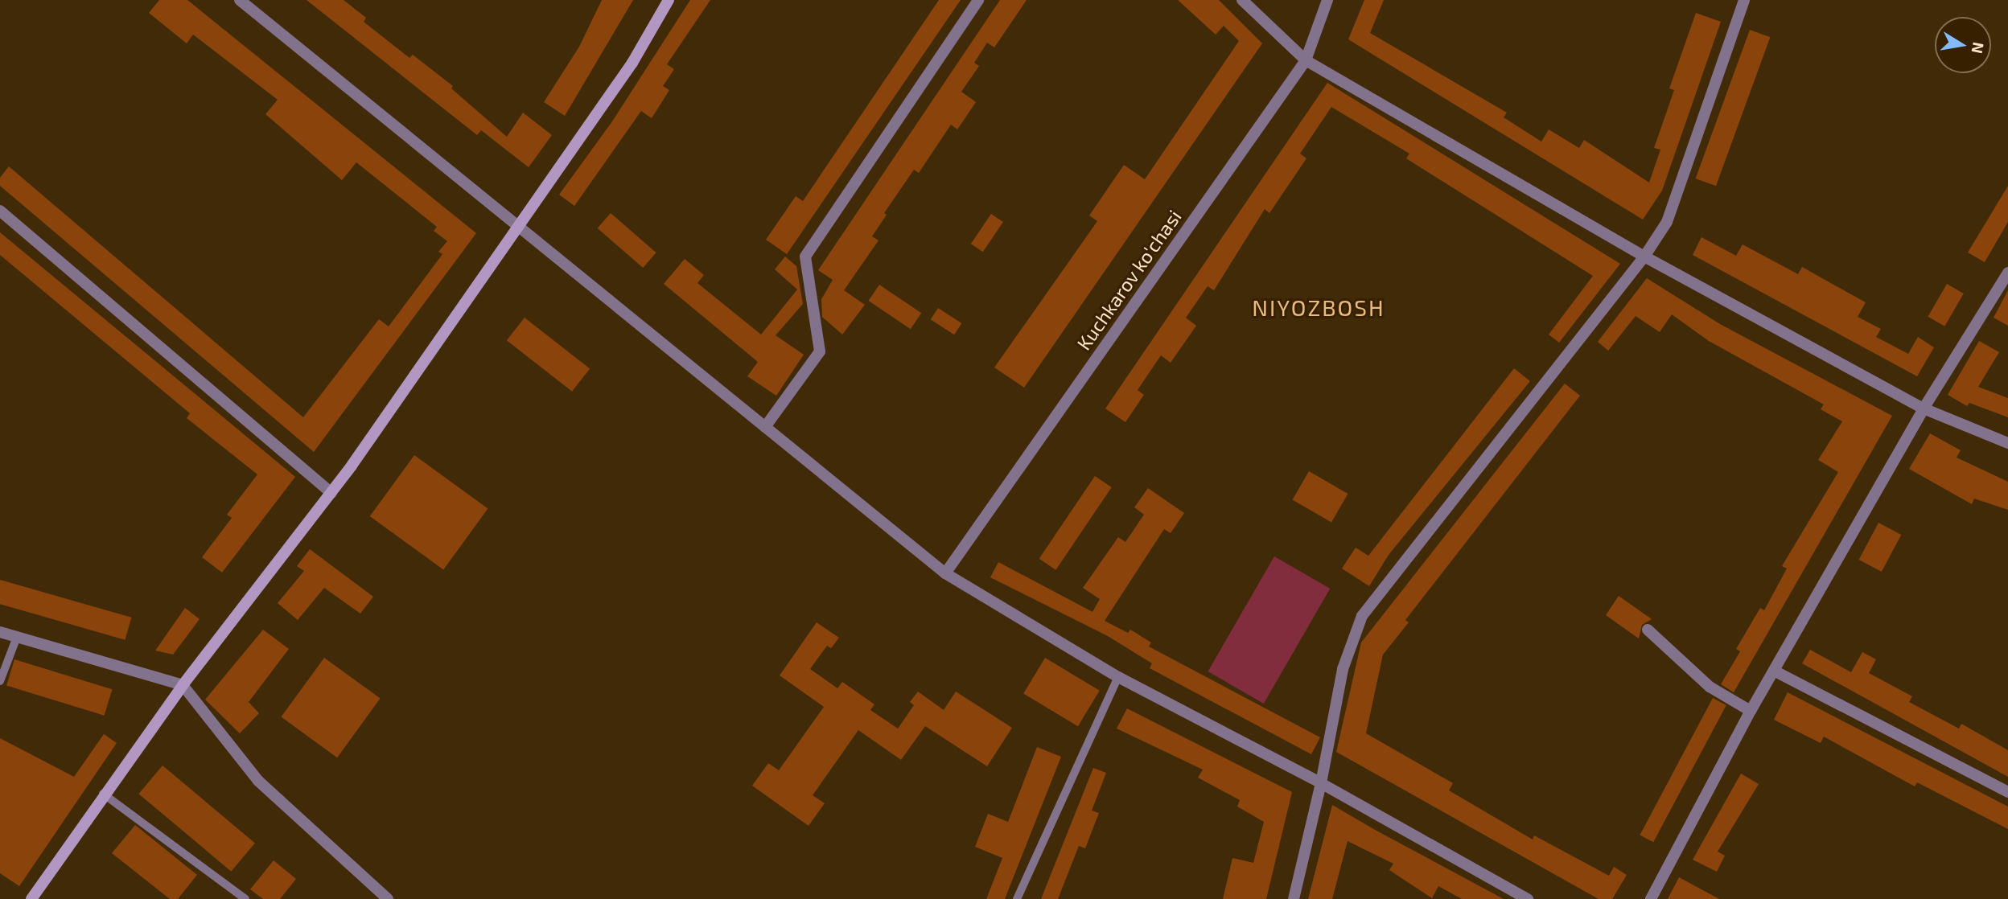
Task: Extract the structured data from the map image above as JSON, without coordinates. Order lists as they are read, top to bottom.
{
  "streets": {
    "street": ["Kuchkarov ko'chasi"]
  },
  "districts": ["NIYOZBOSH"],
  "north": "right"
}
